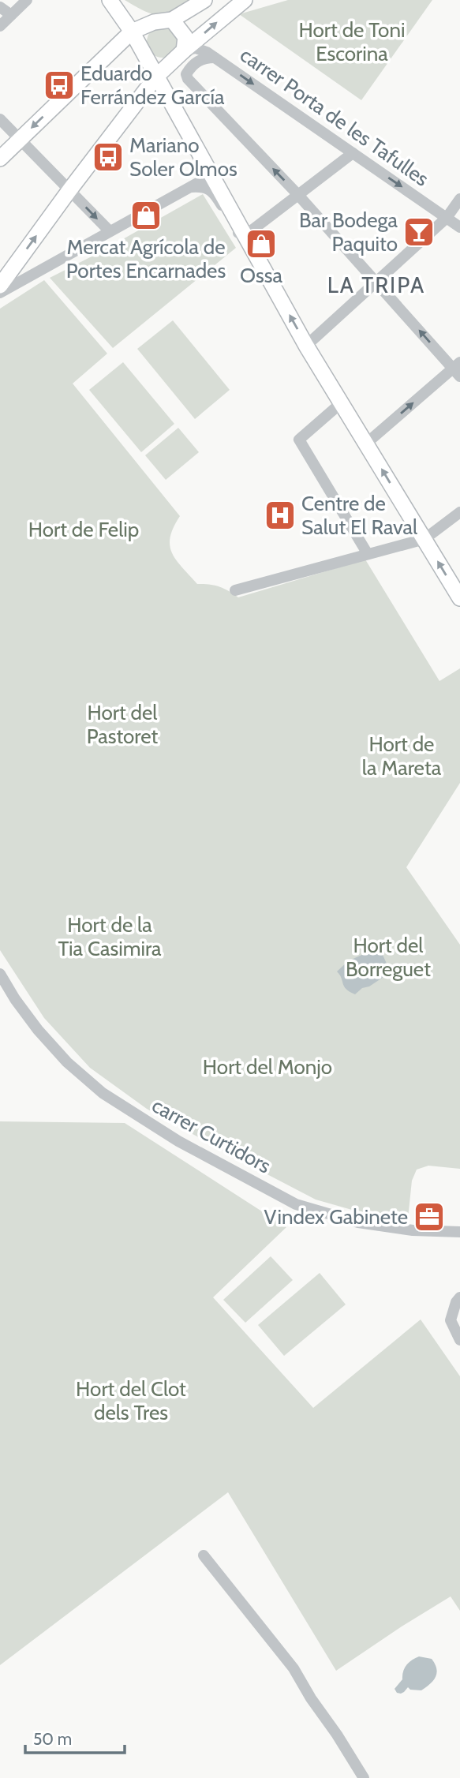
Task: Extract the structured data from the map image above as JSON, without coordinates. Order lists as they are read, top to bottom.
{
  "streets": {
    "street": ["carrer Porta de les Tafulles", "carrer Curtidors"]
  },
  "districts": ["LA TRIPA"],
  "parks": [
    "Hort de Toni Escorina",
    "Hort de Felip",
    "Hort del Pastoret",
    "Hort de la Mareta",
    "Hort de la Tia Casimira",
    "Hort del Borreguet",
    "Hort del Monjo",
    "Hort del Clot dels Tres"
  ],
  "places": {
    "bus stop": ["Eduardo Ferrández García", "Mariano Soler Olmos"],
    "shop": ["Mercat Agrícola de Portes Encarnades", "Ossa"],
    "bar": ["Bar Bodega Paquito"],
    "hospital": ["Centre de Salut El Raval"],
    "office": ["Vindex Gabinete"]
  },
  "scale_bar": "50 m"
}
